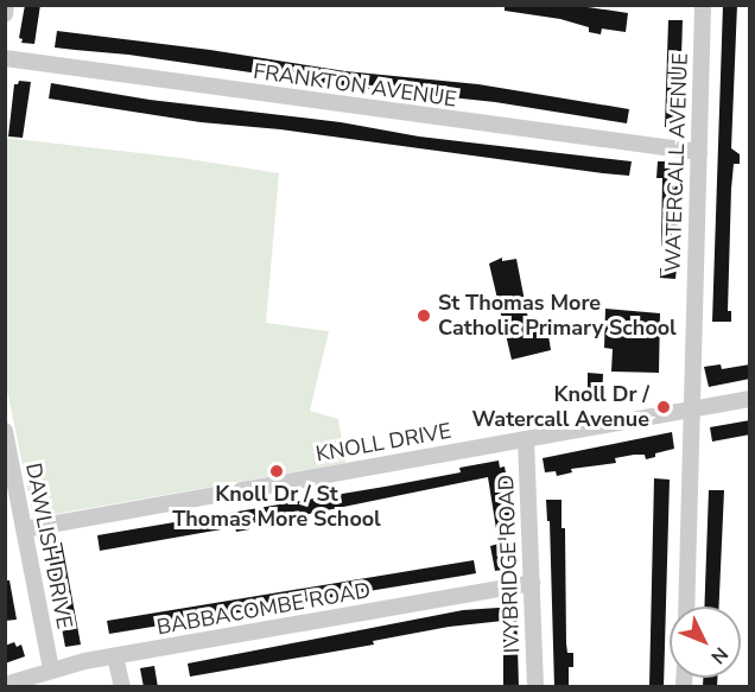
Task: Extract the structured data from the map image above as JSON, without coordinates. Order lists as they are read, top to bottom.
{
  "streets": {
    "street": [
      "FRANKTON AVENUE",
      "WATERCALL AVENUE",
      "KNOLL DRIVE",
      "DAWLISH DRIVE",
      "IVYBRIDGE ROAD",
      "BABBACOMBE ROAD"
    ]
  },
  "crossings": [
    ["FRANKTON AVENUE", "WATERCALL AVENUE"],
    ["WATERCALL AVENUE", "KNOLL DRIVE"],
    ["KNOLL DRIVE", "DAWLISH DRIVE"],
    ["KNOLL DRIVE", "IVYBRIDGE ROAD"],
    ["DAWLISH DRIVE", "BABBACOMBE ROAD"],
    ["IVYBRIDGE ROAD", "BABBACOMBE ROAD"]
  ],
  "places": ["St Thomas More Catholic Primary School", "Knoll Dr / Watercall Avenue", "Knoll Dr / St Thomas More School"],
  "north": "bottom right"
}
